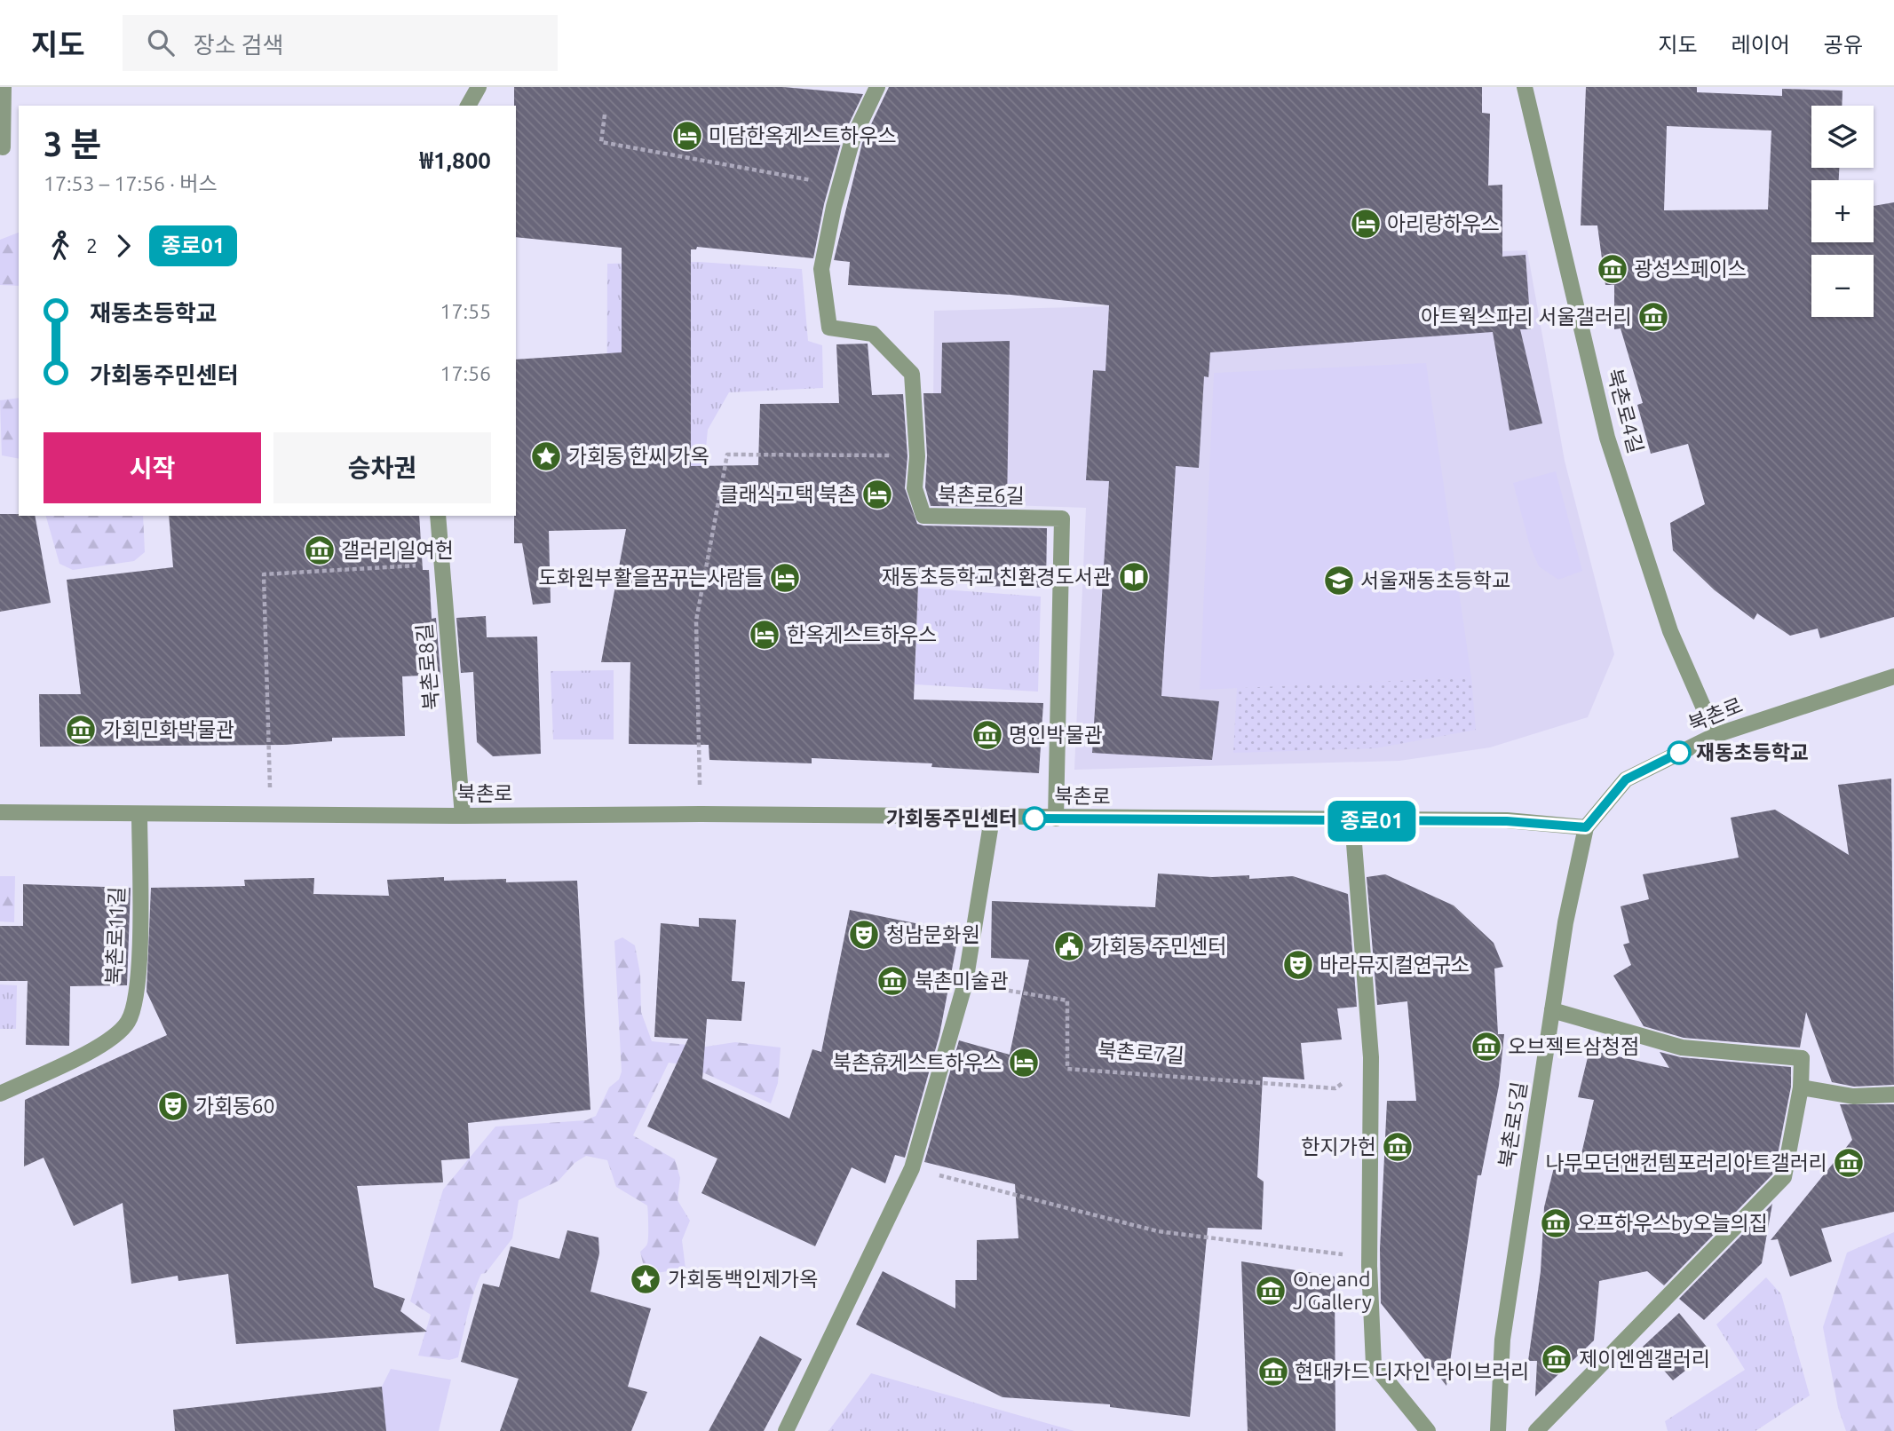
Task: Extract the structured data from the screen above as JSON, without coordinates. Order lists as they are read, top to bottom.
{
  "streets": {
    "street": [
      "북촌로4길",
      "북촌로6길",
      "북촌로8길",
      "북촌로",
      "북촌로11길",
      "북촌로5길"
    ],
    "path": ["북촌로7길"]
  },
  "crossings": [
    ["북촌로4길", "북촌로"],
    ["북촌로6길", "북촌로"],
    ["북촌로8길", "북촌로"],
    ["북촌로", "북촌로11길"],
    ["북촌로", "북촌로5길"]
  ],
  "places": {
    "hotel": [
      "미담한옥게스트하우스",
      "아리랑하우스",
      "클래식고택 북촌",
      "도화원부활을꿈꾸는사람들",
      "한옥게스트하우스",
      "북촌휴게스트하우스"
    ],
    "museum": [
      "광성스페이스",
      "아트웍스파리 서울갤러리",
      "갤러리일여헌",
      "가회민화박물관",
      "명인박물관",
      "북촌미술관",
      "오브젝트삼청점",
      "한지가헌",
      "나무모던앤컨템포러리아트갤러리",
      "오프하우스by오늘의집",
      "One and J Gallery",
      "제이엔엠갤러리",
      "현대카드 디자인 라이브러리"
    ],
    "place": ["가회동 한씨 가옥", "가회동백인제가옥"],
    "library": ["재동초등학교 친환경도서관"],
    "school or university": ["서울재동초등학교"],
    "other": ["재동초등학교", "가회동주민센터"],
    "theatre": ["청남문화원", "바라뮤지컬연구소", "가회동60"],
    "public building": ["가회동 주민센터"]
  },
  "lines": ["bus line 종로01"],
  "page": {
    "header": "지도",
    "search": "장소 검색",
    "nav": ["지도", "레이어", "공유"],
    "on_map": "종로01",
    "map_buttons": ["+", "−"],
    "heading": ["3 분", "17:53 – 17:56 · 버스", "₩1,800"],
    "legs": ["2", "종로01"],
    "list": [
      {
        "name": "재동초등학교",
        "value": "17:55"
      },
      {
        "name": "가회동주민센터",
        "value": "17:56"
      }
    ],
    "buttons": ["시작", "승차권"]
  }
}
